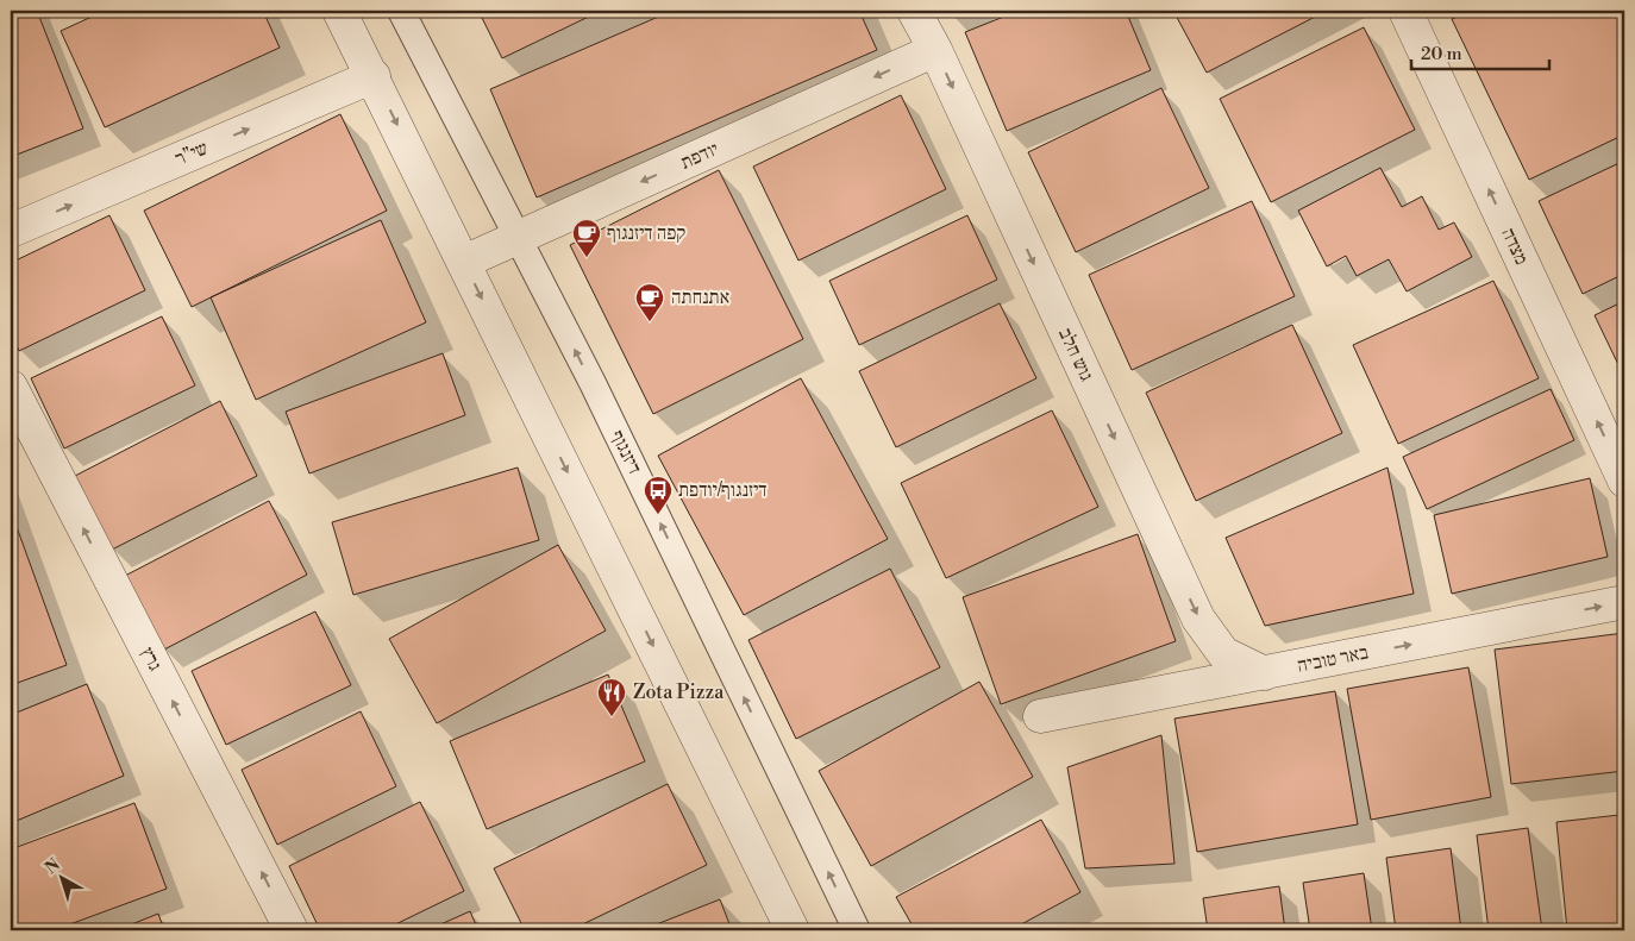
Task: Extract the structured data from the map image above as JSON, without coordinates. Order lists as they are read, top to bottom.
{
  "streets": {
    "street": [
      "שי\"ר",
      "יודפת",
      "מצדה",
      "גוש חלב",
      "גרץ",
      "באר טוביה"
    ],
    "lane": ["דיזנגוף"]
  },
  "crossings": [
    ["יודפת", "גוש חלב"],
    ["יודפת", "דיזנגוף"],
    ["גוש חלב", "באר טוביה"]
  ],
  "one_way": [
    "שי\"ר",
    "יודפת",
    "מצדה",
    "גוש חלב",
    "דיזנגוף",
    "גרץ",
    "באר טוביה"
  ],
  "places": {
    "cafe": ["קפה דיזנגוף", "אתנחתה"],
    "bus stop": ["דיזנגוף/יודפת"],
    "restaurant": ["Zota Pizza"]
  },
  "scale_bar": "20 m",
  "north": "top left"
}
